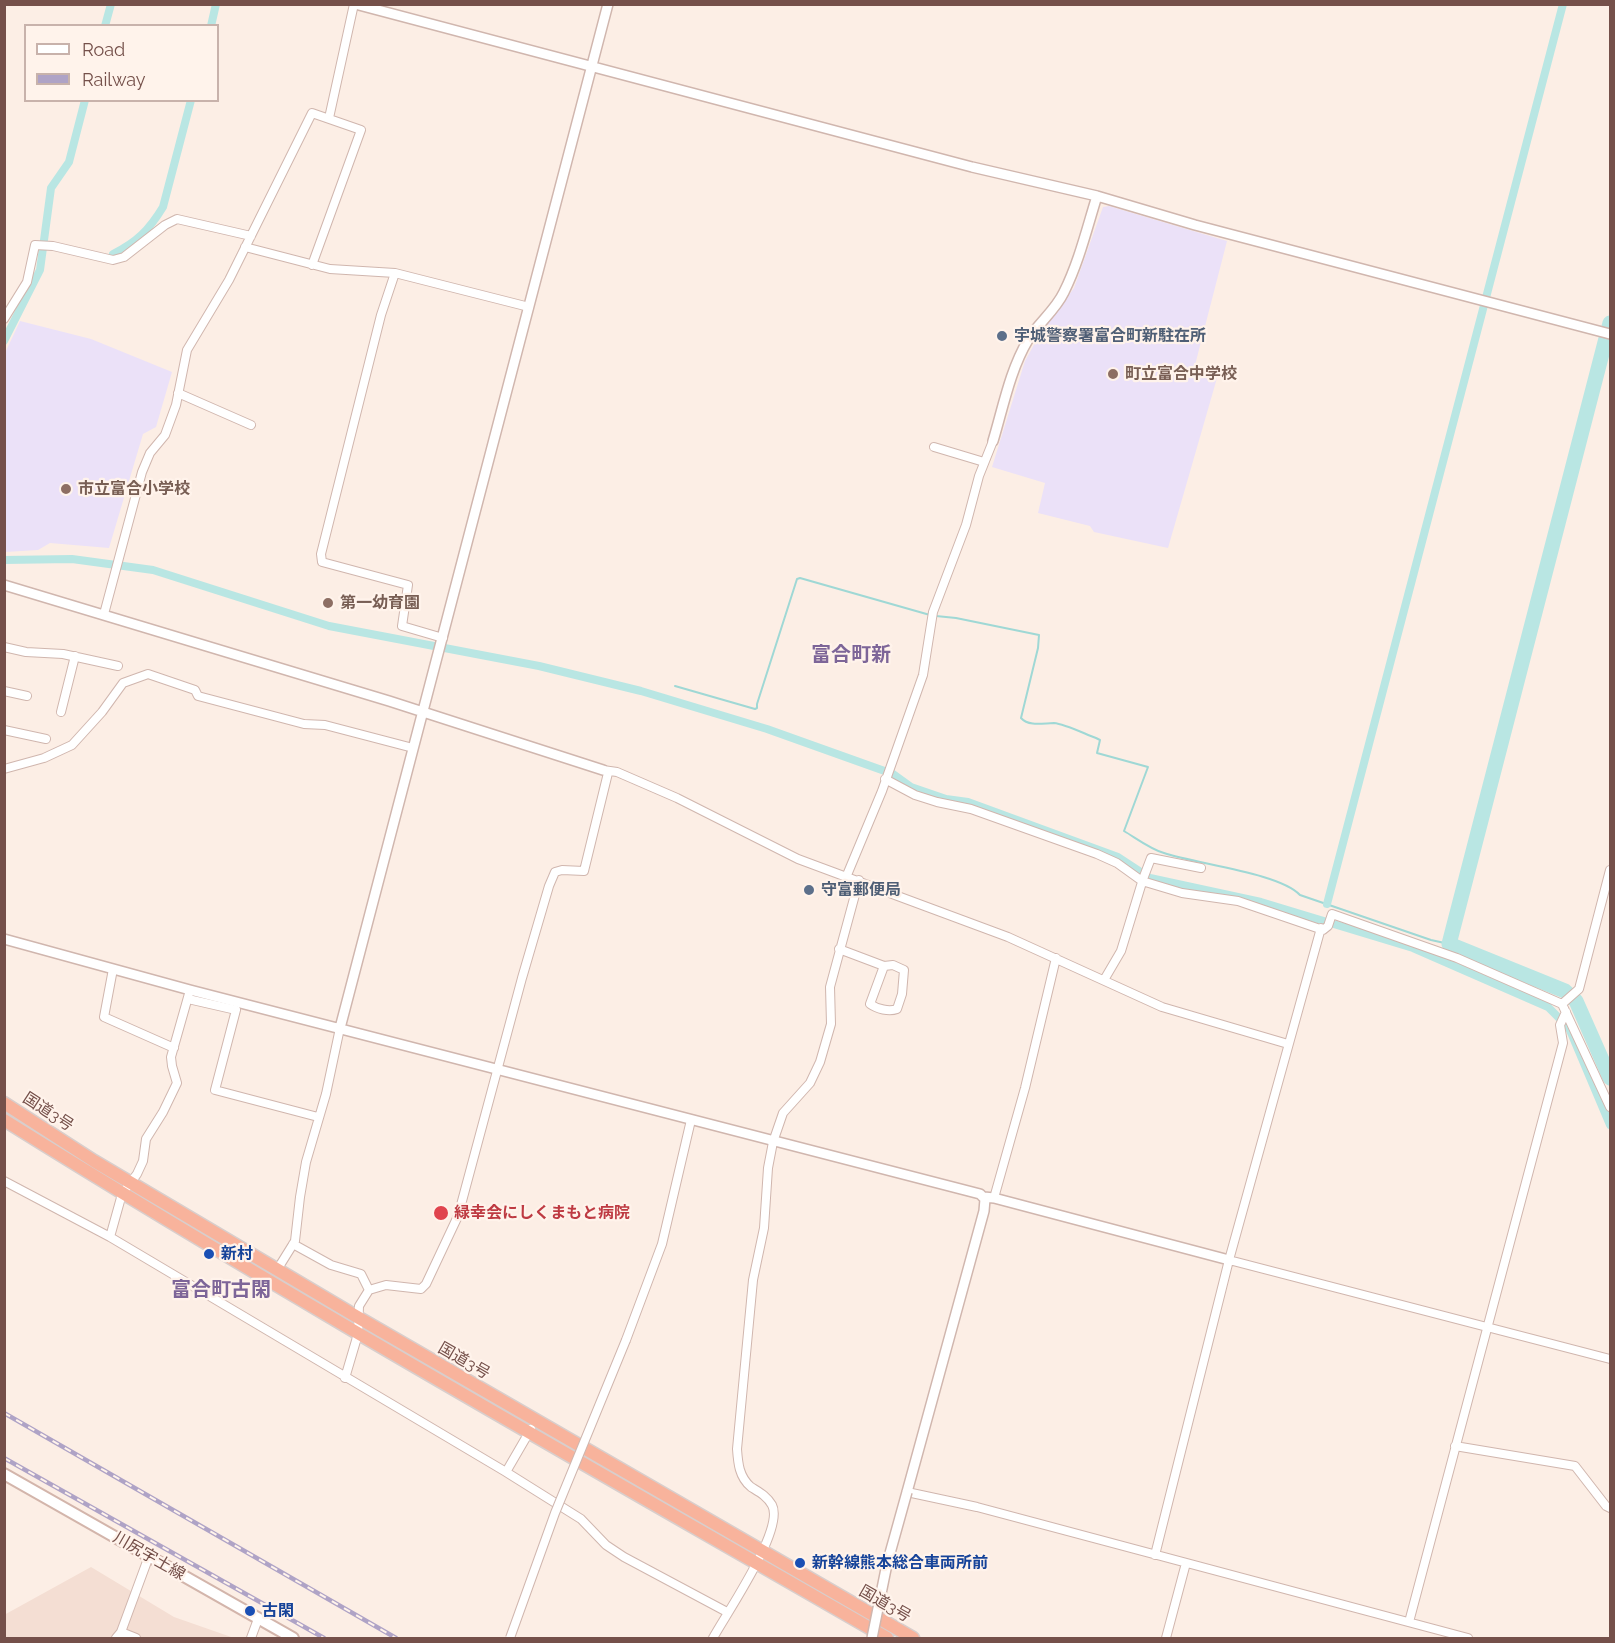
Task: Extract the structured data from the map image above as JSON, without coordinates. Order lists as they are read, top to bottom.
{
  "streets": {
    "highway": ["国道3号"],
    "main road": ["川尻宇土線"]
  },
  "districts": ["富合町新", "富合町古閑"],
  "places": [
    "宇城警察署富合町新駐在所",
    "町立富合中学校",
    "市立富合小学校",
    "第一幼育園",
    "守富郵便局",
    "緑幸会にしくまもと病院",
    "新村",
    "新幹線熊本総合車両所前",
    "古閑"
  ],
  "legend": ["Road", "Railway"]
}
